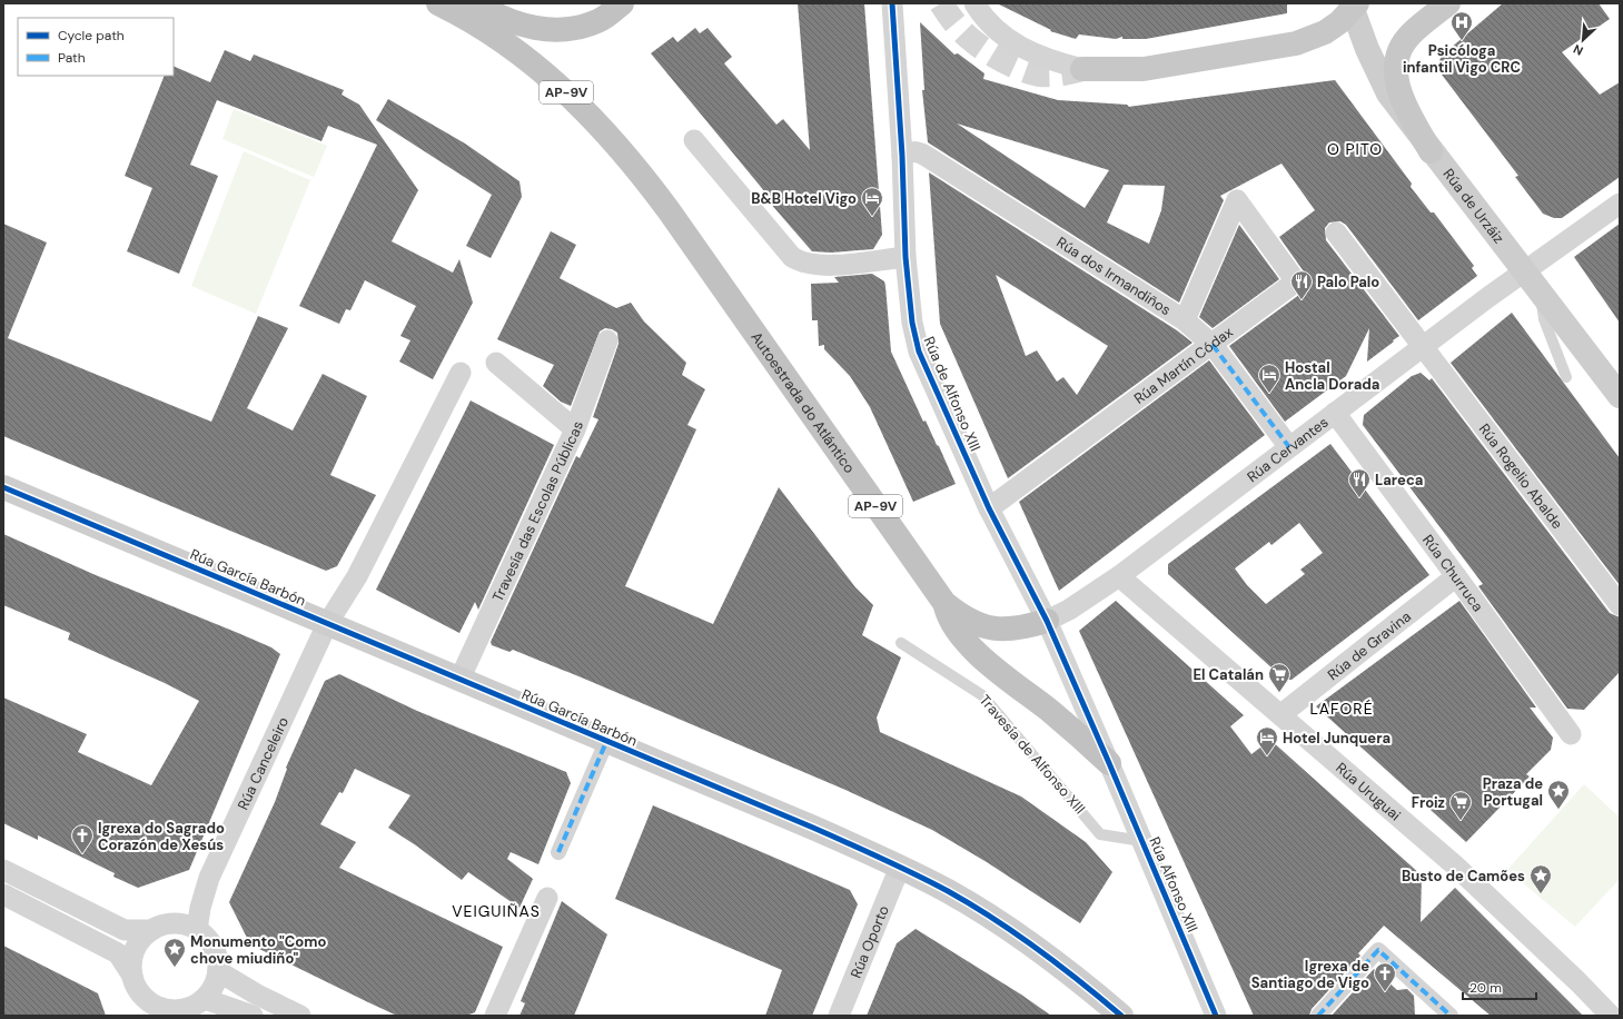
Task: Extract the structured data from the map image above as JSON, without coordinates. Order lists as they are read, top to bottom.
{
  "streets": {
    "highway": ["AP-9V", "Autoestrada do Atlántico"],
    "main road": ["Rúa de Urzáiz", "Rúa García Barbón"],
    "street": [
      "Rúa dos Irmandiños",
      "Rúa Martín Códax",
      "Rúa de Alfonso XIII",
      "Rúa Cervantes",
      "Rúa Rogelio Abalde",
      "Travesía das Escolas Públicas",
      "Rúa Churruca",
      "Rúa de Gravina",
      "Rúa Canceleiro",
      "Rúa Uruguai",
      "Rúa Alfonso XIII",
      "Rúa Oporto"
    ],
    "lane": ["Travesía de Alfonso XIII"]
  },
  "crossings": [
    ["Rúa de Urzáiz", "Rúa Cervantes"],
    ["Rúa dos Irmandiños", "Rúa Martín Códax"],
    ["Rúa dos Irmandiños", "Rúa de Alfonso XIII"],
    ["Rúa dos Irmandiños", "Rúa Cervantes"],
    ["Rúa Martín Códax", "Rúa de Alfonso XIII"],
    ["Rúa de Alfonso XIII", "Rúa Cervantes"],
    ["Rúa de Alfonso XIII", "Rúa Alfonso XIII"],
    ["Rúa Cervantes", "Rúa Rogelio Abalde"],
    ["Rúa Cervantes", "Rúa Churruca"],
    ["Rúa Cervantes", "Rúa Uruguai"],
    ["Travesía das Escolas Públicas", "Rúa García Barbón"],
    ["Rúa Churruca", "Rúa de Gravina"],
    ["Rúa García Barbón", "Rúa Canceleiro"],
    ["Rúa García Barbón", "Rúa Oporto"],
    ["Rúa de Gravina", "Rúa Uruguai"],
    ["Travesía de Alfonso XIII", "Rúa Alfonso XIII"]
  ],
  "districts": ["O PITO", "LAFORÉ", "VEIGUIÑAS"],
  "places": {
    "hospital": ["Psicóloga infantil Vigo CRC"],
    "hotel": ["B&B Hotel Vigo", "Hostal Ancla Dorada", "Hotel Junquera"],
    "restaurant": ["Palo Palo", "Lareca"],
    "supermarket": ["El Catalán", "Froiz"],
    "place": ["Praza de Portugal", "Busto de Camões", "Monumento \"Como chove miudiño\""],
    "church": ["Igrexa do Sagrado Corazón de Xesús", "Igrexa de Santiago de Vigo"]
  },
  "legend": ["Cycle path", "Path"],
  "scale_bar": "20 m",
  "north": "bottom left"
}
